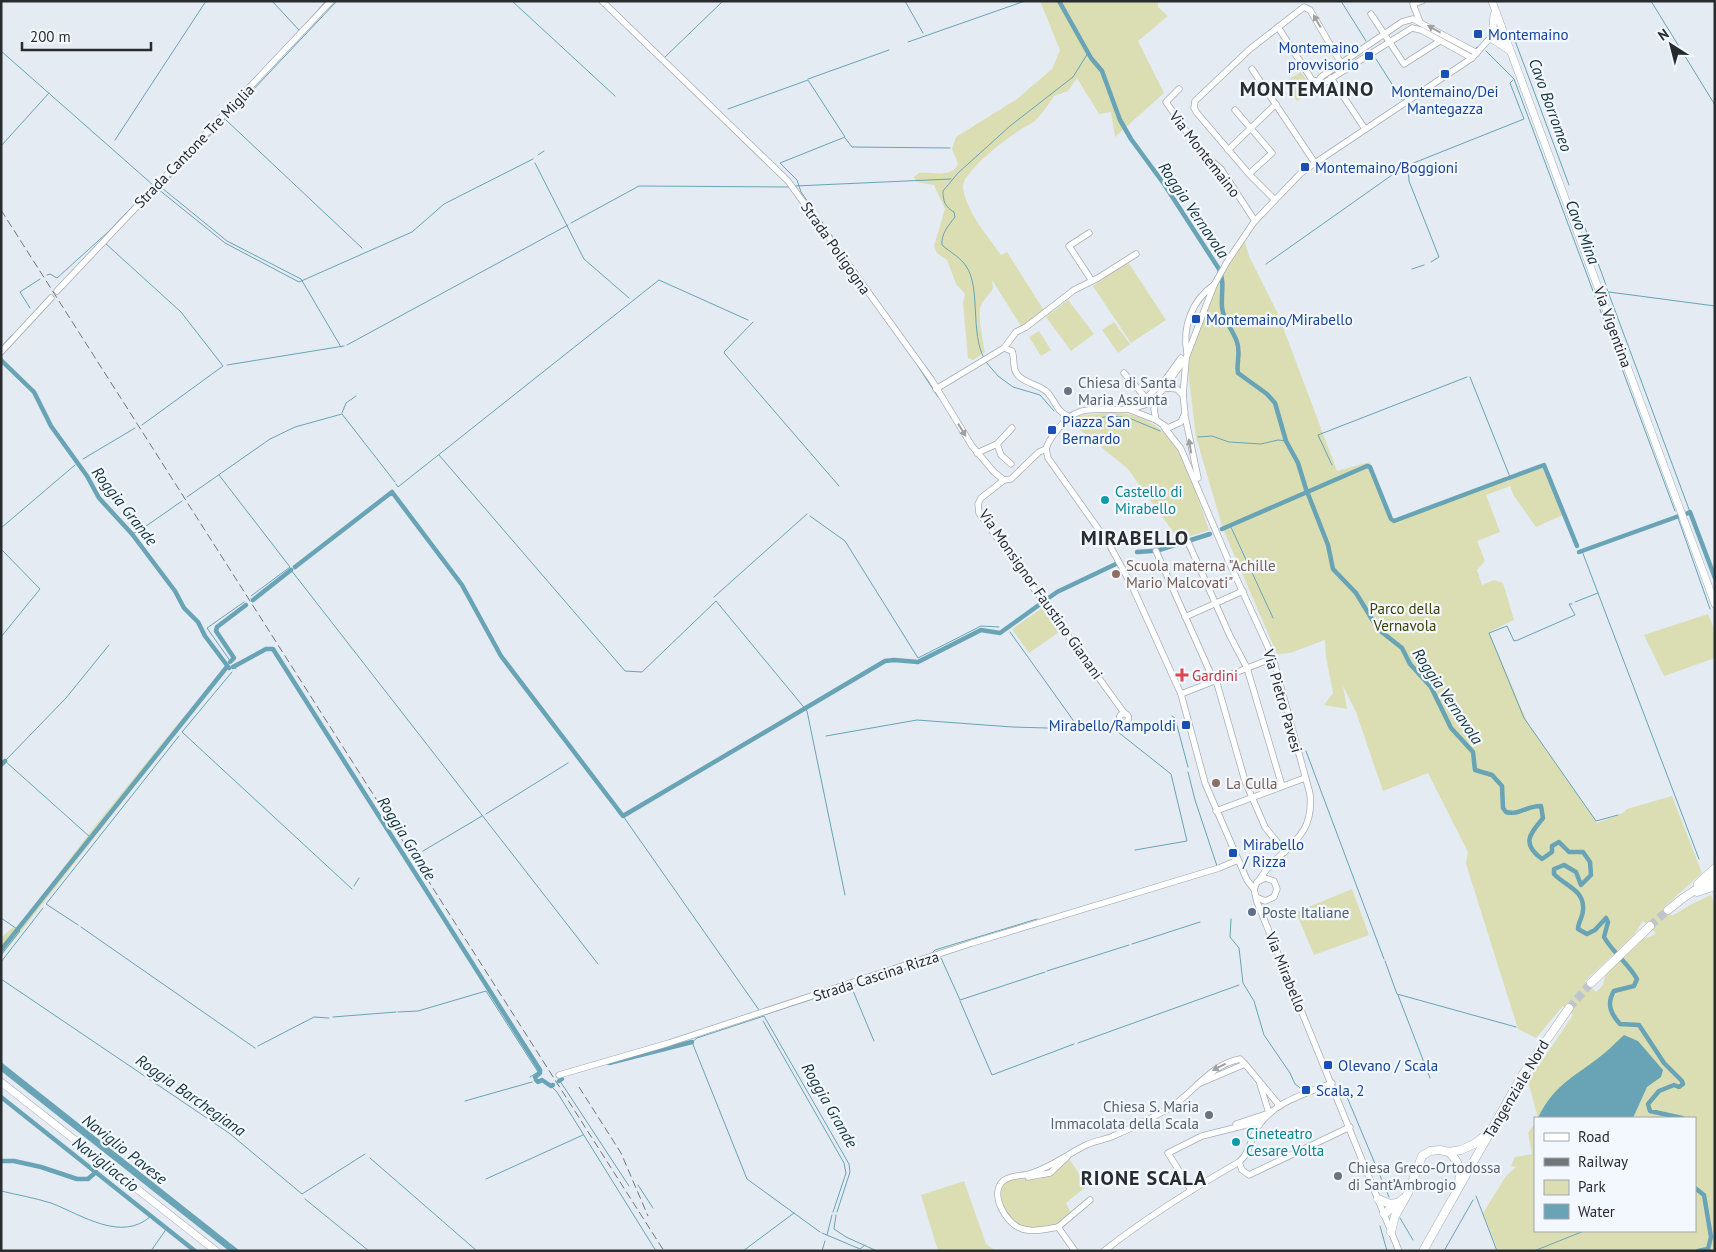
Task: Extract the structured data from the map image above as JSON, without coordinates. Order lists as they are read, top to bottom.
{
  "streets": {
    "highway": ["Tangenziale Nord"],
    "main road": ["Via Vigentina"],
    "street": [
      "Strada Cantone Tre Miglia",
      "Via Montemaino",
      "Strada Poligogna",
      "Via Monsignor Faustino Gianani",
      "Via Pietro Pavesi",
      "Via Mirabello",
      "Strada Cascina Rizza"
    ]
  },
  "crossings": [
    ["Strada Poligogna", "Via Monsignor Faustino Gianani"],
    ["Via Pietro Pavesi", "Via Mirabello"]
  ],
  "districts": ["MONTEMAINO", "MIRABELLO", "RIONE SCALA"],
  "water": [
    "Cavo Borromeo",
    "Roggia Vernavola",
    "Cavo Mina",
    "Roggia Grande",
    "Roggia Barchegiana",
    "Naviglio Pavese",
    "Navigliaccio"
  ],
  "parks": ["Parco della Vernavola"],
  "places": {
    "transit": [
      "Montemaino",
      "Montemaino provvisorio",
      "Montemaino/Dei Mantegazza",
      "Montemaino/Boggioni",
      "Montemaino/Mirabello",
      "Piazza San Bernardo",
      "Mirabello/Rampoldi",
      "Mirabello / Rizza",
      "Olevano / Scala",
      "Scala, 2"
    ],
    "other": [
      "Chiesa di Santa Maria Assunta",
      "Castello di Mirabello",
      "Scuola materna \"Achille Mario Malcovati\"",
      "La Culla",
      "Poste Italiane",
      "Chiesa S. Maria Immacolata della Scala",
      "Cineteatro Cesare Volta",
      "Chiesa Greco-Ortodossa di Sant’Ambrogio"
    ],
    "health": ["Gardini"]
  },
  "legend": [
    "Road",
    "Railway",
    "Park",
    "Water"
  ],
  "scale_bar": "200 m",
  "north": "top left"
}
